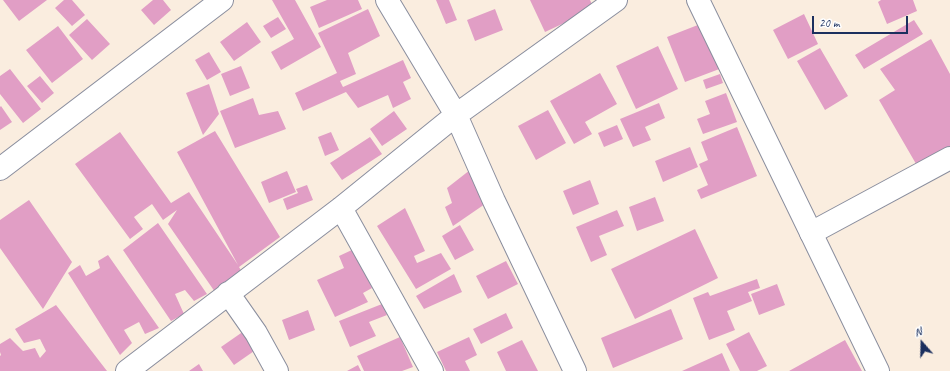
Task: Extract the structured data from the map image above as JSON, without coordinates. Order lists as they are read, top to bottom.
{
  "scale_bar": "20 m",
  "north": "top"
}
